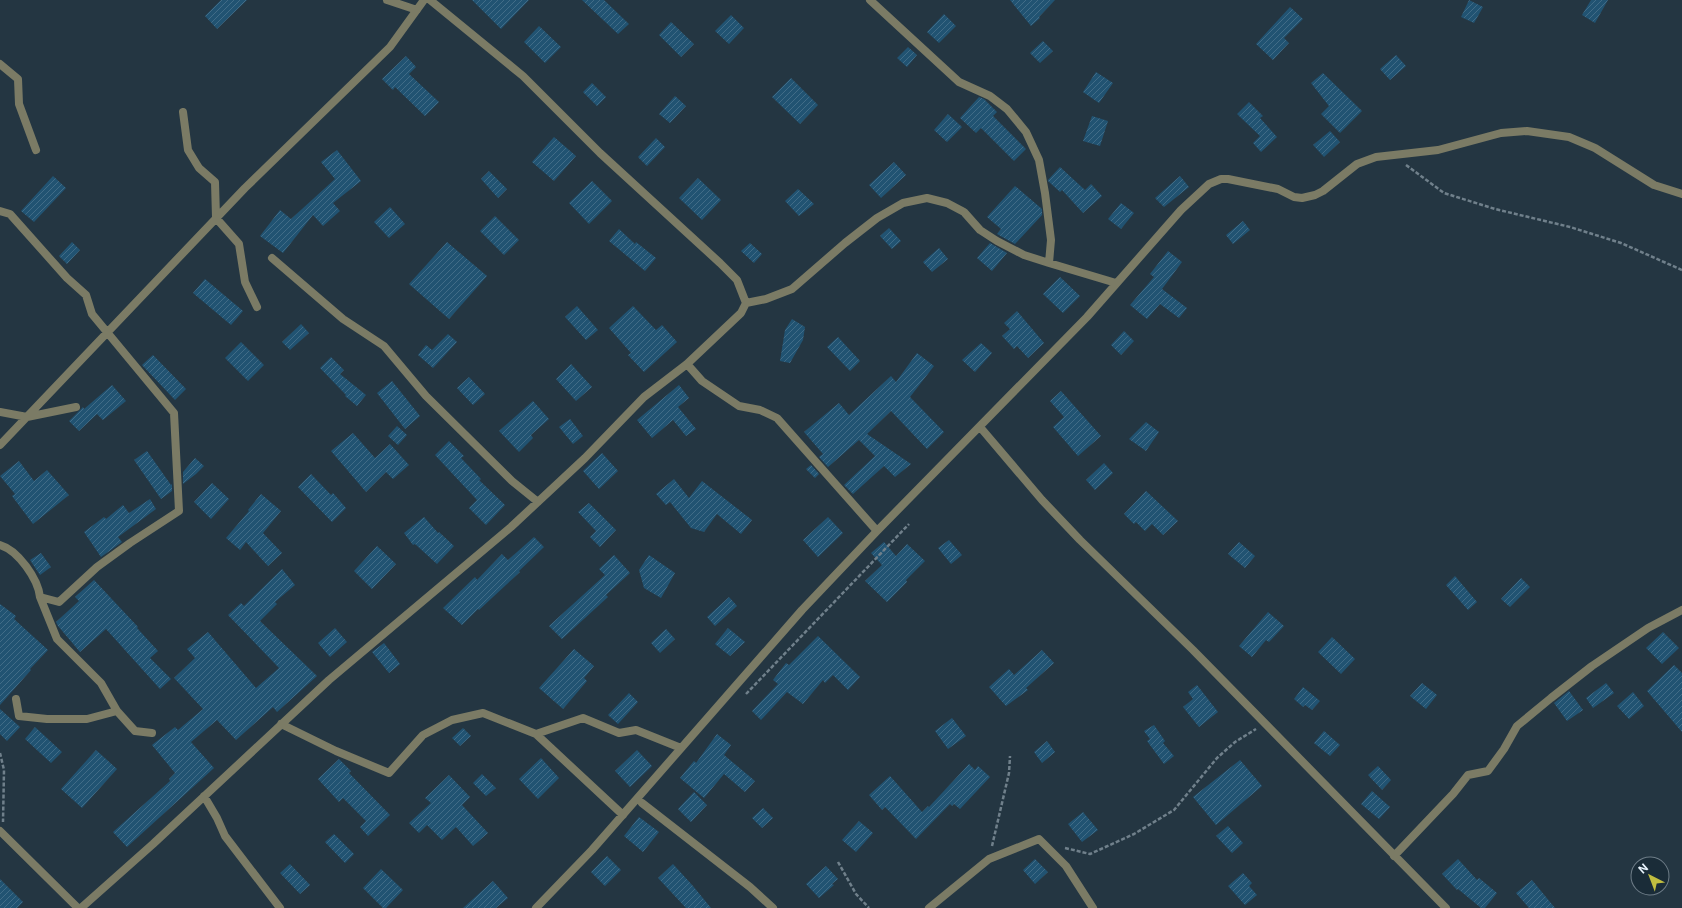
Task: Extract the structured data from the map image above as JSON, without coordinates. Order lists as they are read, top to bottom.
{
  "north": "top left"
}
